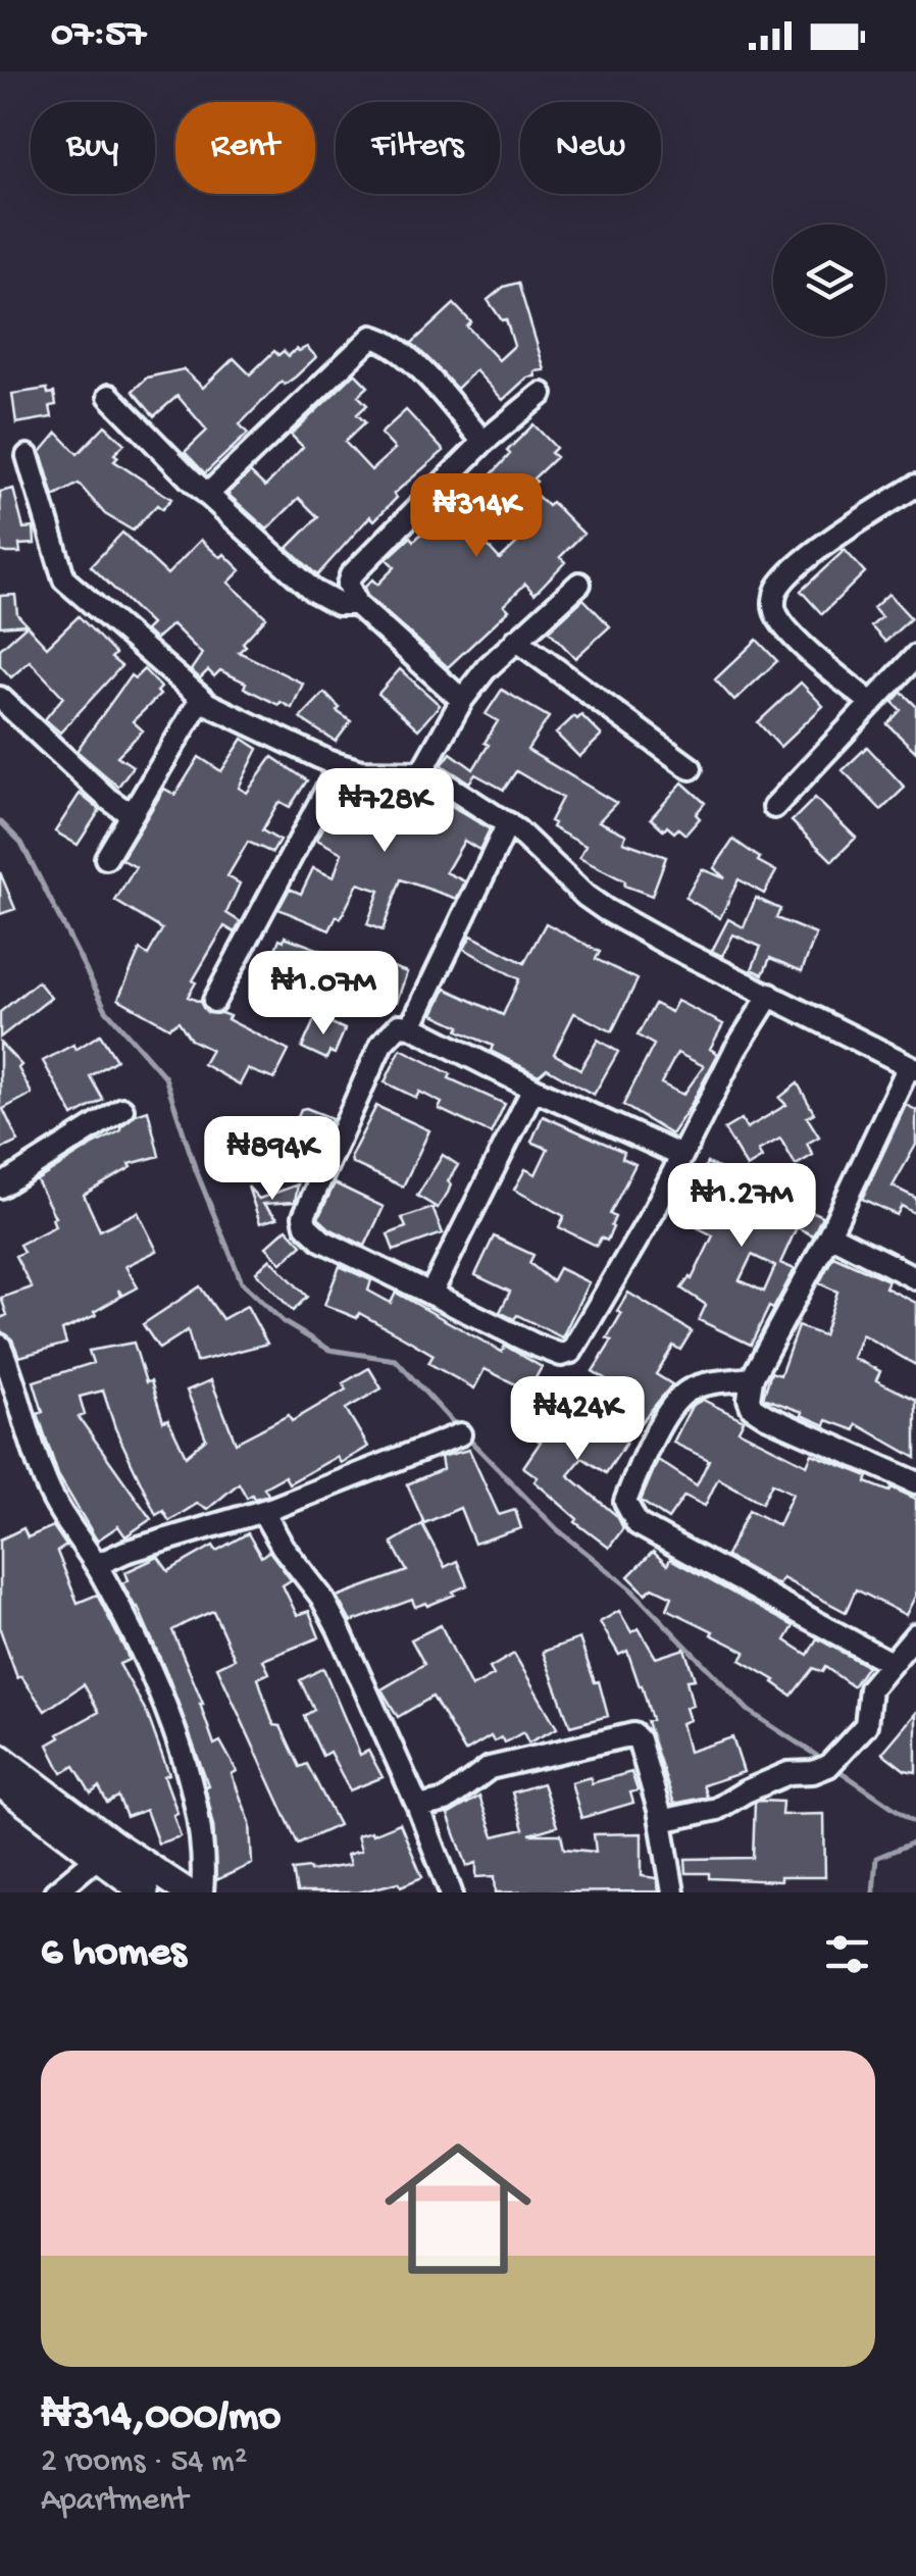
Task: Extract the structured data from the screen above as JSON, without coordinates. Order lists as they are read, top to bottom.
{
  "page": {
    "status": "07:57",
    "chip": [
      "Buy",
      "Rent",
      "Filters",
      "New"
    ],
    "price": [
      "₦314K",
      "₦728K",
      "₦1.07M",
      "₦894K",
      "₦1.27M",
      "₦424K"
    ],
    "heading": "6 homes",
    "list": [
      {
        "name": "₦314,000/mo",
        "note": "2 rooms · 54 m² · Apartment"
      }
    ]
  }
}
